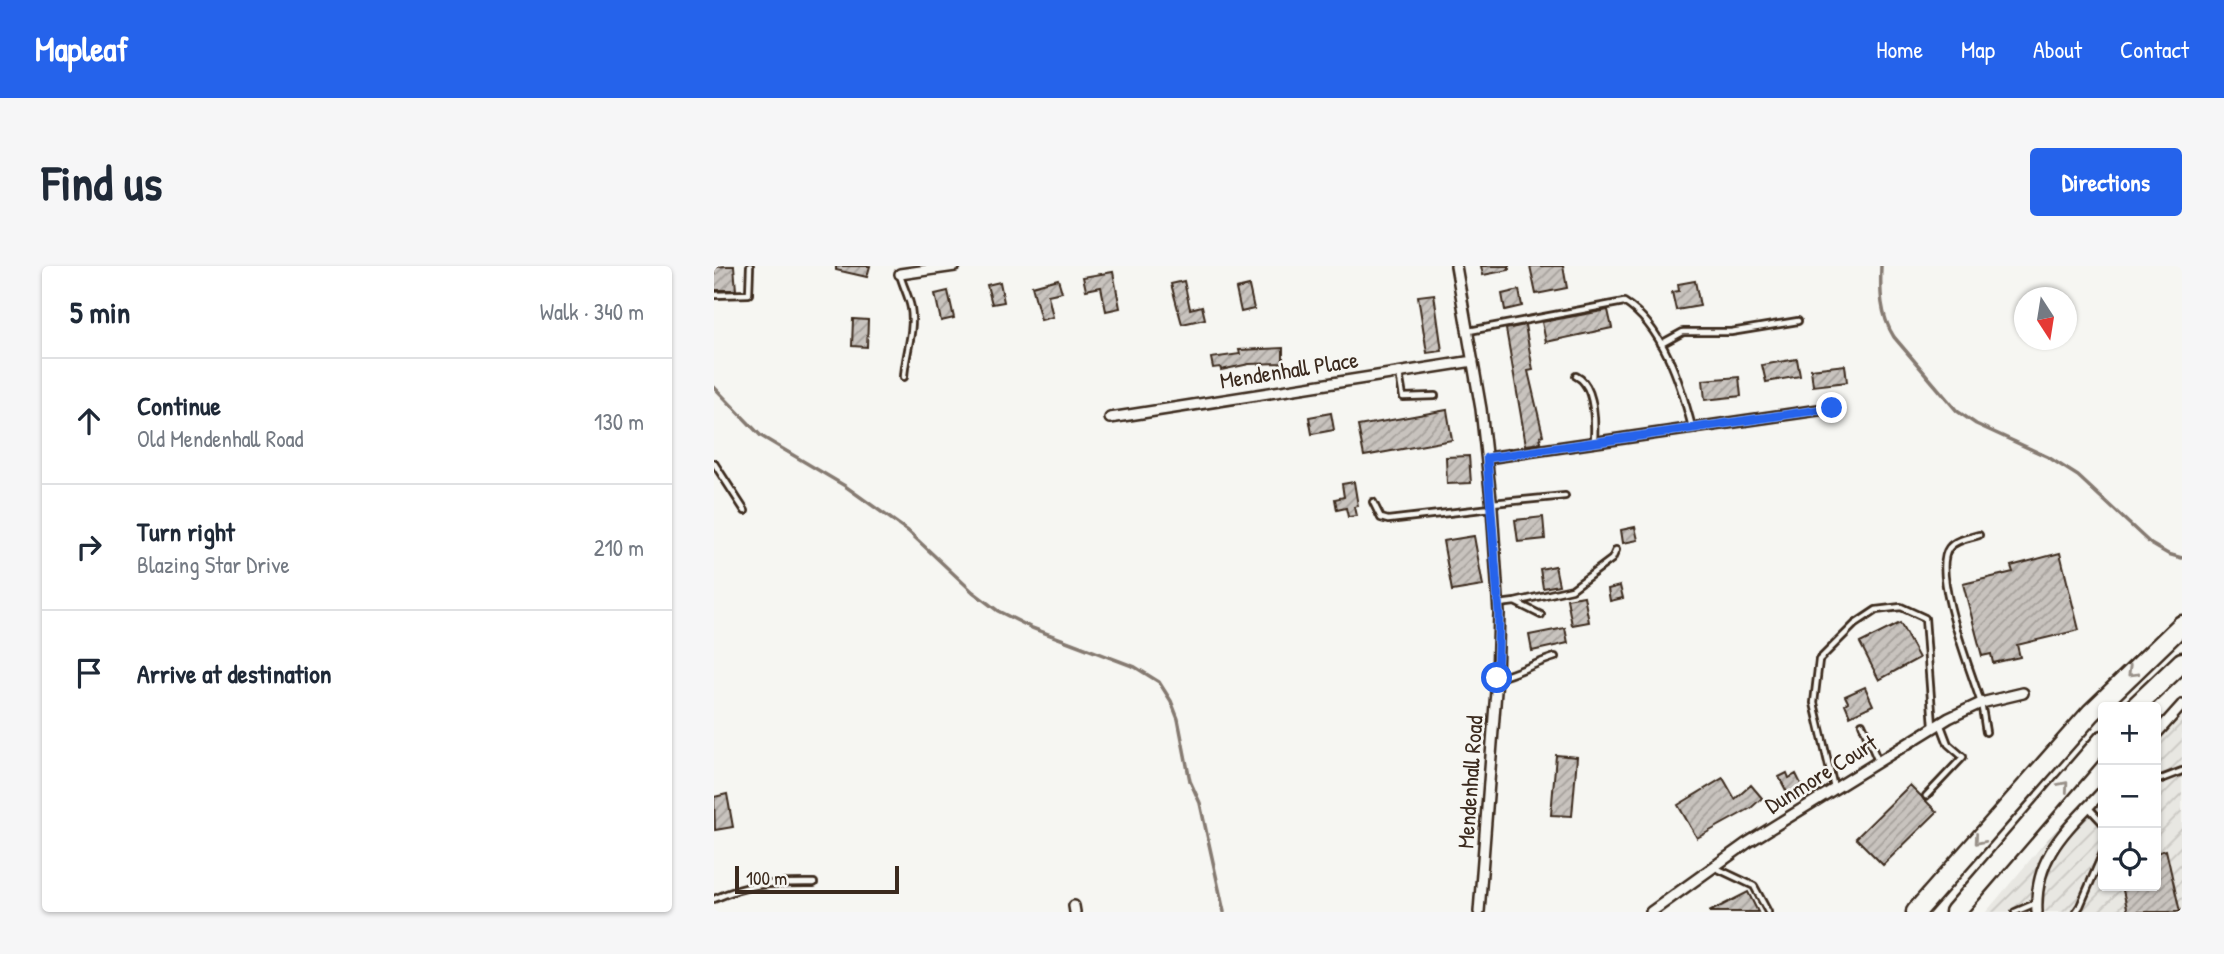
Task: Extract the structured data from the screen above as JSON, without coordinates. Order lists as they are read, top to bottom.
{
  "streets": {
    "street": ["Mendenhall Place", "Dunmore Court", "Mendenhall Road"]
  },
  "crossings": [
    ["Mendenhall Place", "Mendenhall Road"]
  ],
  "scale_bar": "100 m",
  "north": "bottom",
  "page": {
    "header": "Mapleaf",
    "nav": [
      "Home",
      "Map",
      "About",
      "Contact"
    ],
    "buttons": "Directions",
    "title": "Find us",
    "heading": ["5 min", "Walk · 340 m"],
    "list": [
      ["Continue", "Old Mendenhall Road", "130 m"],
      ["Turn right", "Blazing Star Drive", "210 m"],
      "Arrive at destination"
    ],
    "map_buttons": ["+", "−"],
    "scale": "100 m"
  }
}
